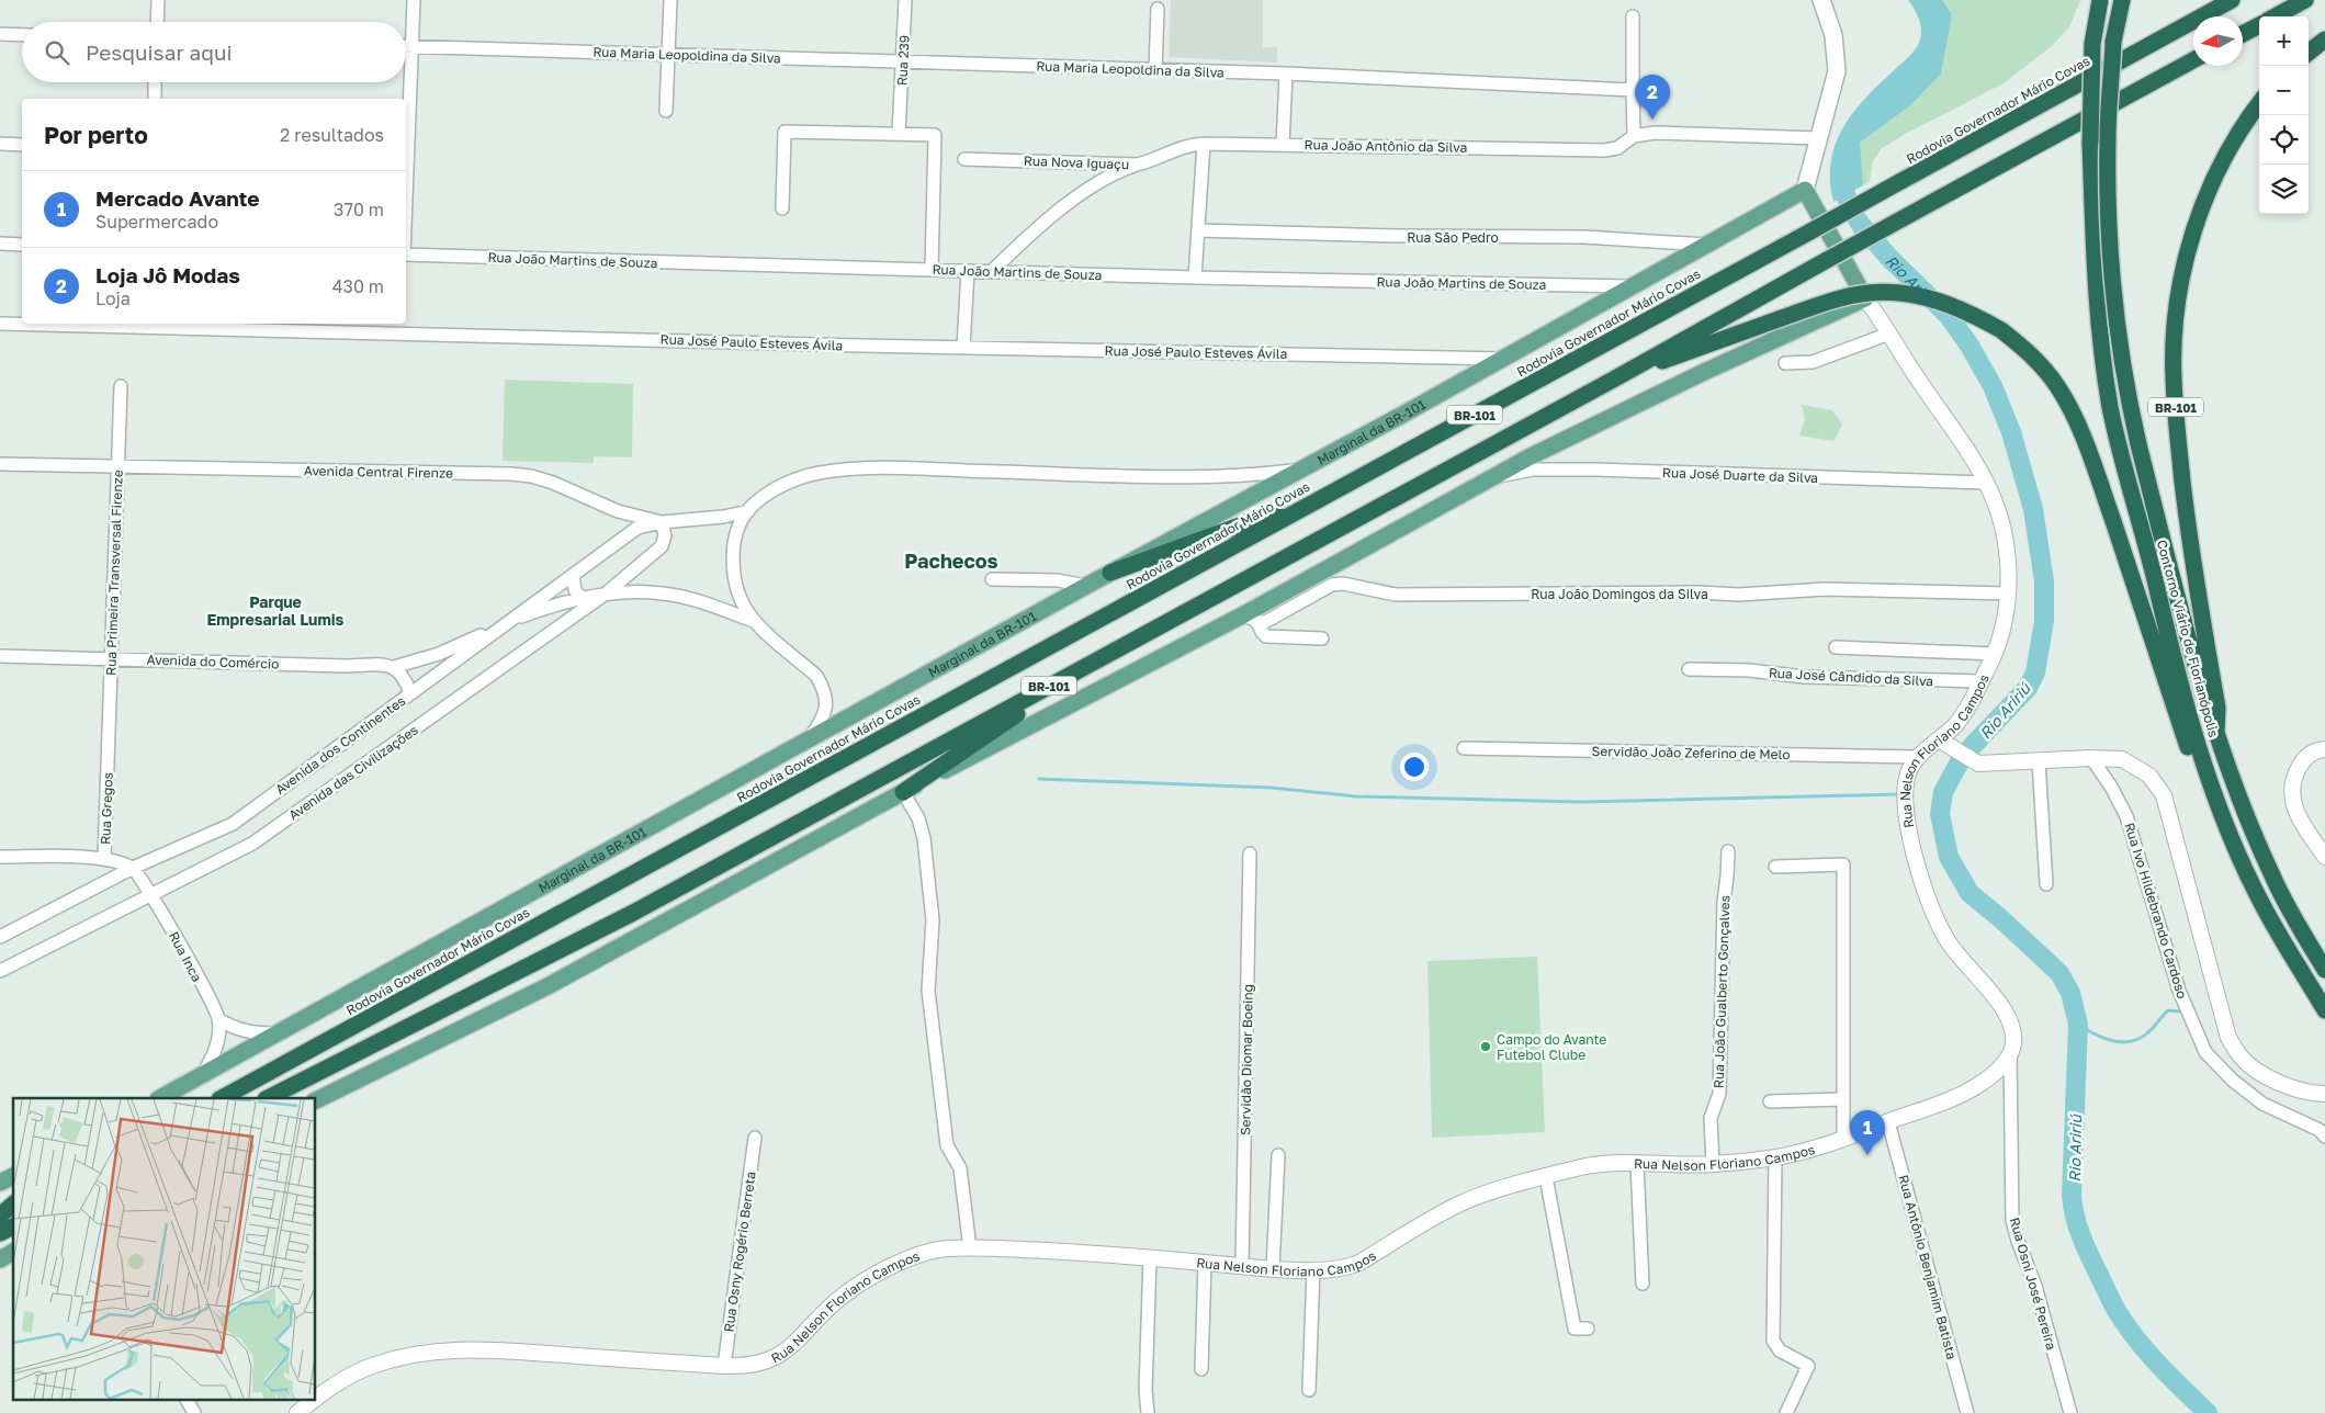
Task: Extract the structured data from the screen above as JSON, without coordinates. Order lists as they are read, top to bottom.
{
  "streets": {
    "highway": ["Rodovia Governador Mário Covas", "BR-101", "Contorno Viário de Florianópolis"],
    "main road": ["Marginal da BR-101", "Rua Nelson Floriano Campos"],
    "street": [
      "Rua Maria Leopoldina da Silva",
      "Rua 239",
      "Rua João Antônio da Silva",
      "Rua Nova Iguaçu",
      "Rua São Pedro",
      "Rua João Martins de Souza",
      "Rua José Paulo Esteves Ávila",
      "Avenida Central Firenze",
      "Rua José Duarte da Silva",
      "Rua Primeira Transversal Firenze",
      "Rua João Domingos da Silva",
      "Avenida do Comércio",
      "Rua José Cândido da Silva",
      "Avenida dos Continentes",
      "Servidão João Zeferino de Melo",
      "Avenida das Civilizações",
      "Rua Gregos",
      "Rua Ivo Hildebrando Cardoso",
      "Rua Inca",
      "Rua João Gualberto Gonçalves",
      "Servidão Diomar Boeing",
      "Rua Osny Rogério Berreta",
      "Rua Antônio Benjamim Batista",
      "Rua Osni José Pereira"
    ]
  },
  "crossings": [
    ["Rua Maria Leopoldina da Silva", "Rua 239"],
    ["Rua João Antônio da Silva", "Rua Nova Iguaçu"],
    ["Rua Nova Iguaçu", "Rua João Martins de Souza"],
    ["Rua São Pedro", "Marginal da BR-101"],
    ["Rua João Martins de Souza", "Marginal da BR-101"],
    ["Rua José Paulo Esteves Ávila", "Marginal da BR-101"],
    ["BR-101", "Contorno Viário de Florianópolis"],
    ["Marginal da BR-101", "Rua Nelson Floriano Campos"],
    ["Avenida Central Firenze", "Rua Primeira Transversal Firenze"],
    ["Avenida Central Firenze", "Avenida dos Continentes"],
    ["Avenida Central Firenze", "Avenida das Civilizações"],
    ["Rua José Duarte da Silva", "Rua Nelson Floriano Campos"],
    ["Rua Primeira Transversal Firenze", "Avenida do Comércio"],
    ["Rua Primeira Transversal Firenze", "Rua Gregos"],
    ["Rua João Domingos da Silva", "Rua Nelson Floriano Campos"],
    ["Avenida do Comércio", "Avenida dos Continentes"],
    ["Rua José Cândido da Silva", "Rua Nelson Floriano Campos"],
    ["Avenida dos Continentes", "Avenida das Civilizações"],
    ["Avenida dos Continentes", "Rua Inca"],
    ["Rua Nelson Floriano Campos", "Servidão João Zeferino de Melo"],
    ["Rua Nelson Floriano Campos", "Rua João Gualberto Gonçalves"],
    ["Rua Nelson Floriano Campos", "Servidão Diomar Boeing"],
    ["Rua Nelson Floriano Campos", "Rua Osny Rogério Berreta"],
    ["Rua Nelson Floriano Campos", "Rua Antônio Benjamim Batista"],
    ["Rua Nelson Floriano Campos", "Rua Osni José Pereira"],
    ["Avenida das Civilizações", "Rua Inca"]
  ],
  "districts": ["Pachecos", "Parque Empresarial Lumis"],
  "water": ["Rio Aririú"],
  "places": ["Campo do Avante Futebol Clube"],
  "north": "left",
  "page": {
    "map_buttons": ["+", "−"],
    "search": "Pesquisar aqui",
    "pins": ["2", "1"],
    "heading": ["Por perto", "2 resultados"],
    "list": [
      {
        "mark": "1",
        "name": "Mercado Avante",
        "note": "Supermercado",
        "value": "370 m"
      },
      {
        "mark": "2",
        "name": "Loja Jô Modas",
        "note": "Loja",
        "value": "430 m"
      }
    ]
  }
}
